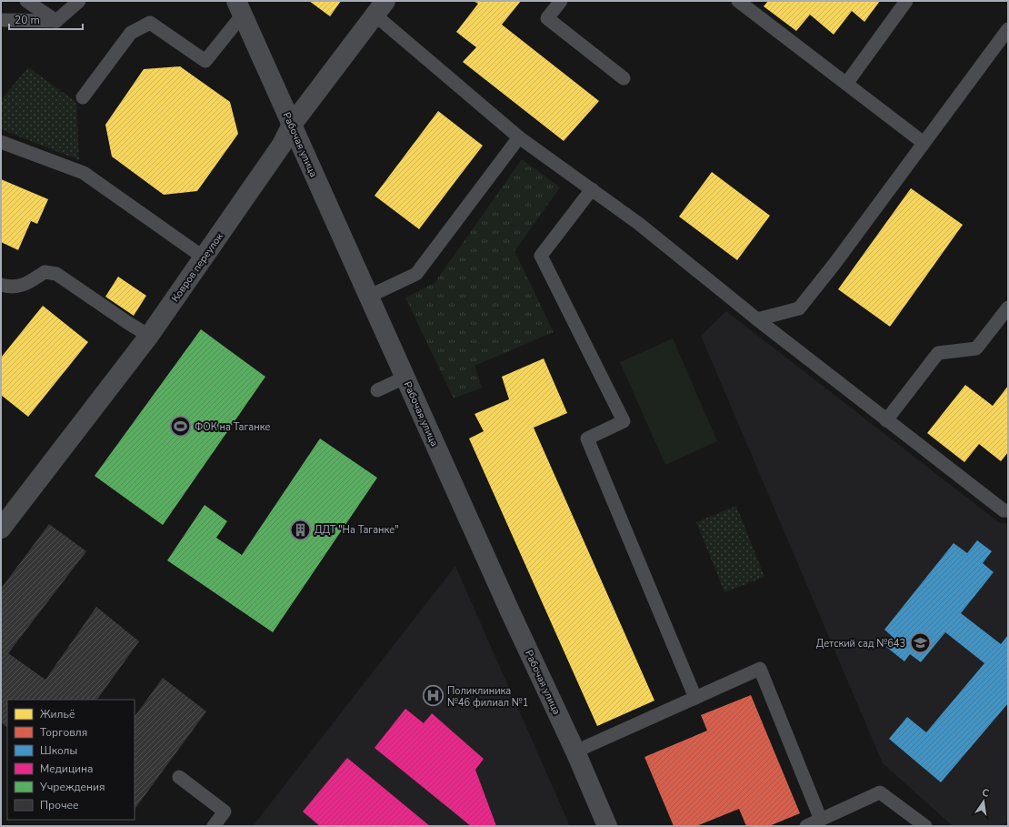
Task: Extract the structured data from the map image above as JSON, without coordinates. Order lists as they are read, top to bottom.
{
  "streets": {
    "street": ["Рабочая улица", "Ковров переулок"]
  },
  "crossings": [
    ["Рабочая улица", "Ковров переулок"]
  ],
  "places": {
    "sports": ["ФОК на Таганке"],
    "building": ["ДДТ \"На Таганке\""],
    "school or university": ["Детский сад №643"],
    "hospital": ["Поликлиника №46 филиал №1"]
  },
  "legend": [
    "Жильё",
    "Торговля",
    "Школы",
    "Медицина",
    "Учреждения",
    "Прочее"
  ],
  "scale_bar": "20 m",
  "north": "top"
}
